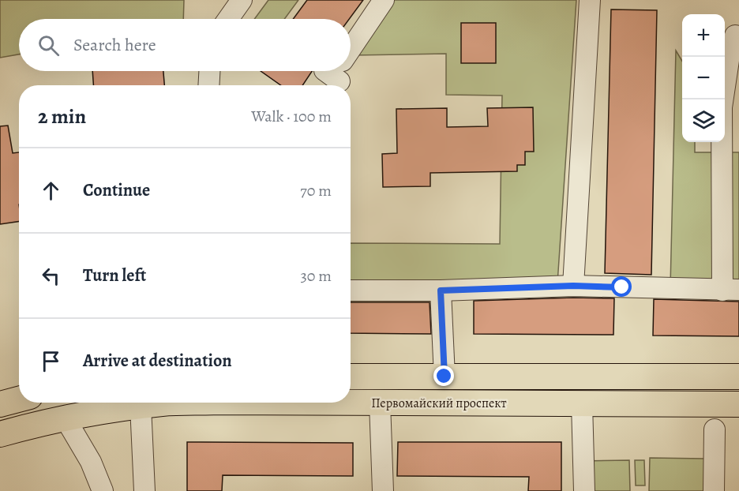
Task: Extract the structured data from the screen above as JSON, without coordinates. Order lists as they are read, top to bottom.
{
  "streets": {
    "main road": ["Первомайский проспект"]
  },
  "page": {
    "map_buttons": ["+", "−"],
    "search": "Search here",
    "heading": ["2 min", "Walk · 100 m"],
    "list": [
      ["Continue", "70 m"],
      ["Turn left", "30 m"],
      "Arrive at destination"
    ]
  }
}
